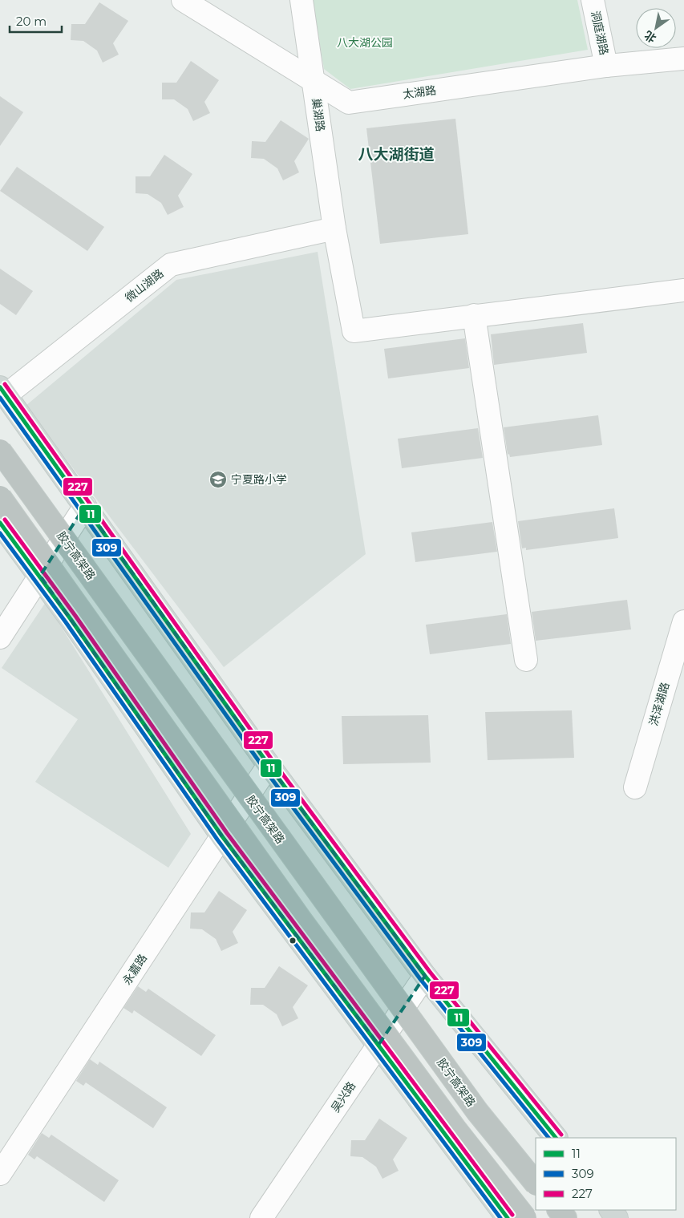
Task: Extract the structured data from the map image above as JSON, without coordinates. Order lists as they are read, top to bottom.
{
  "streets": {
    "highway": ["胶宁高架路"],
    "street": [
      "洞庭湖路",
      "太湖路",
      "巢湖路",
      "微山湖路",
      "洪泽湖路",
      "永嘉路",
      "吴兴路"
    ]
  },
  "crossings": [
    ["洞庭湖路", "太湖路"],
    ["太湖路", "巢湖路"],
    ["巢湖路", "微山湖路"]
  ],
  "districts": ["八大湖街道"],
  "parks": ["八大湖公园"],
  "places": {
    "school or university": ["宁夏路小学"]
  },
  "lines": ["transit line 227", "transit line 11", "transit line 309"],
  "legend": ["11", "309", "227"],
  "scale_bar": "20 m",
  "north": "bottom left"
}
